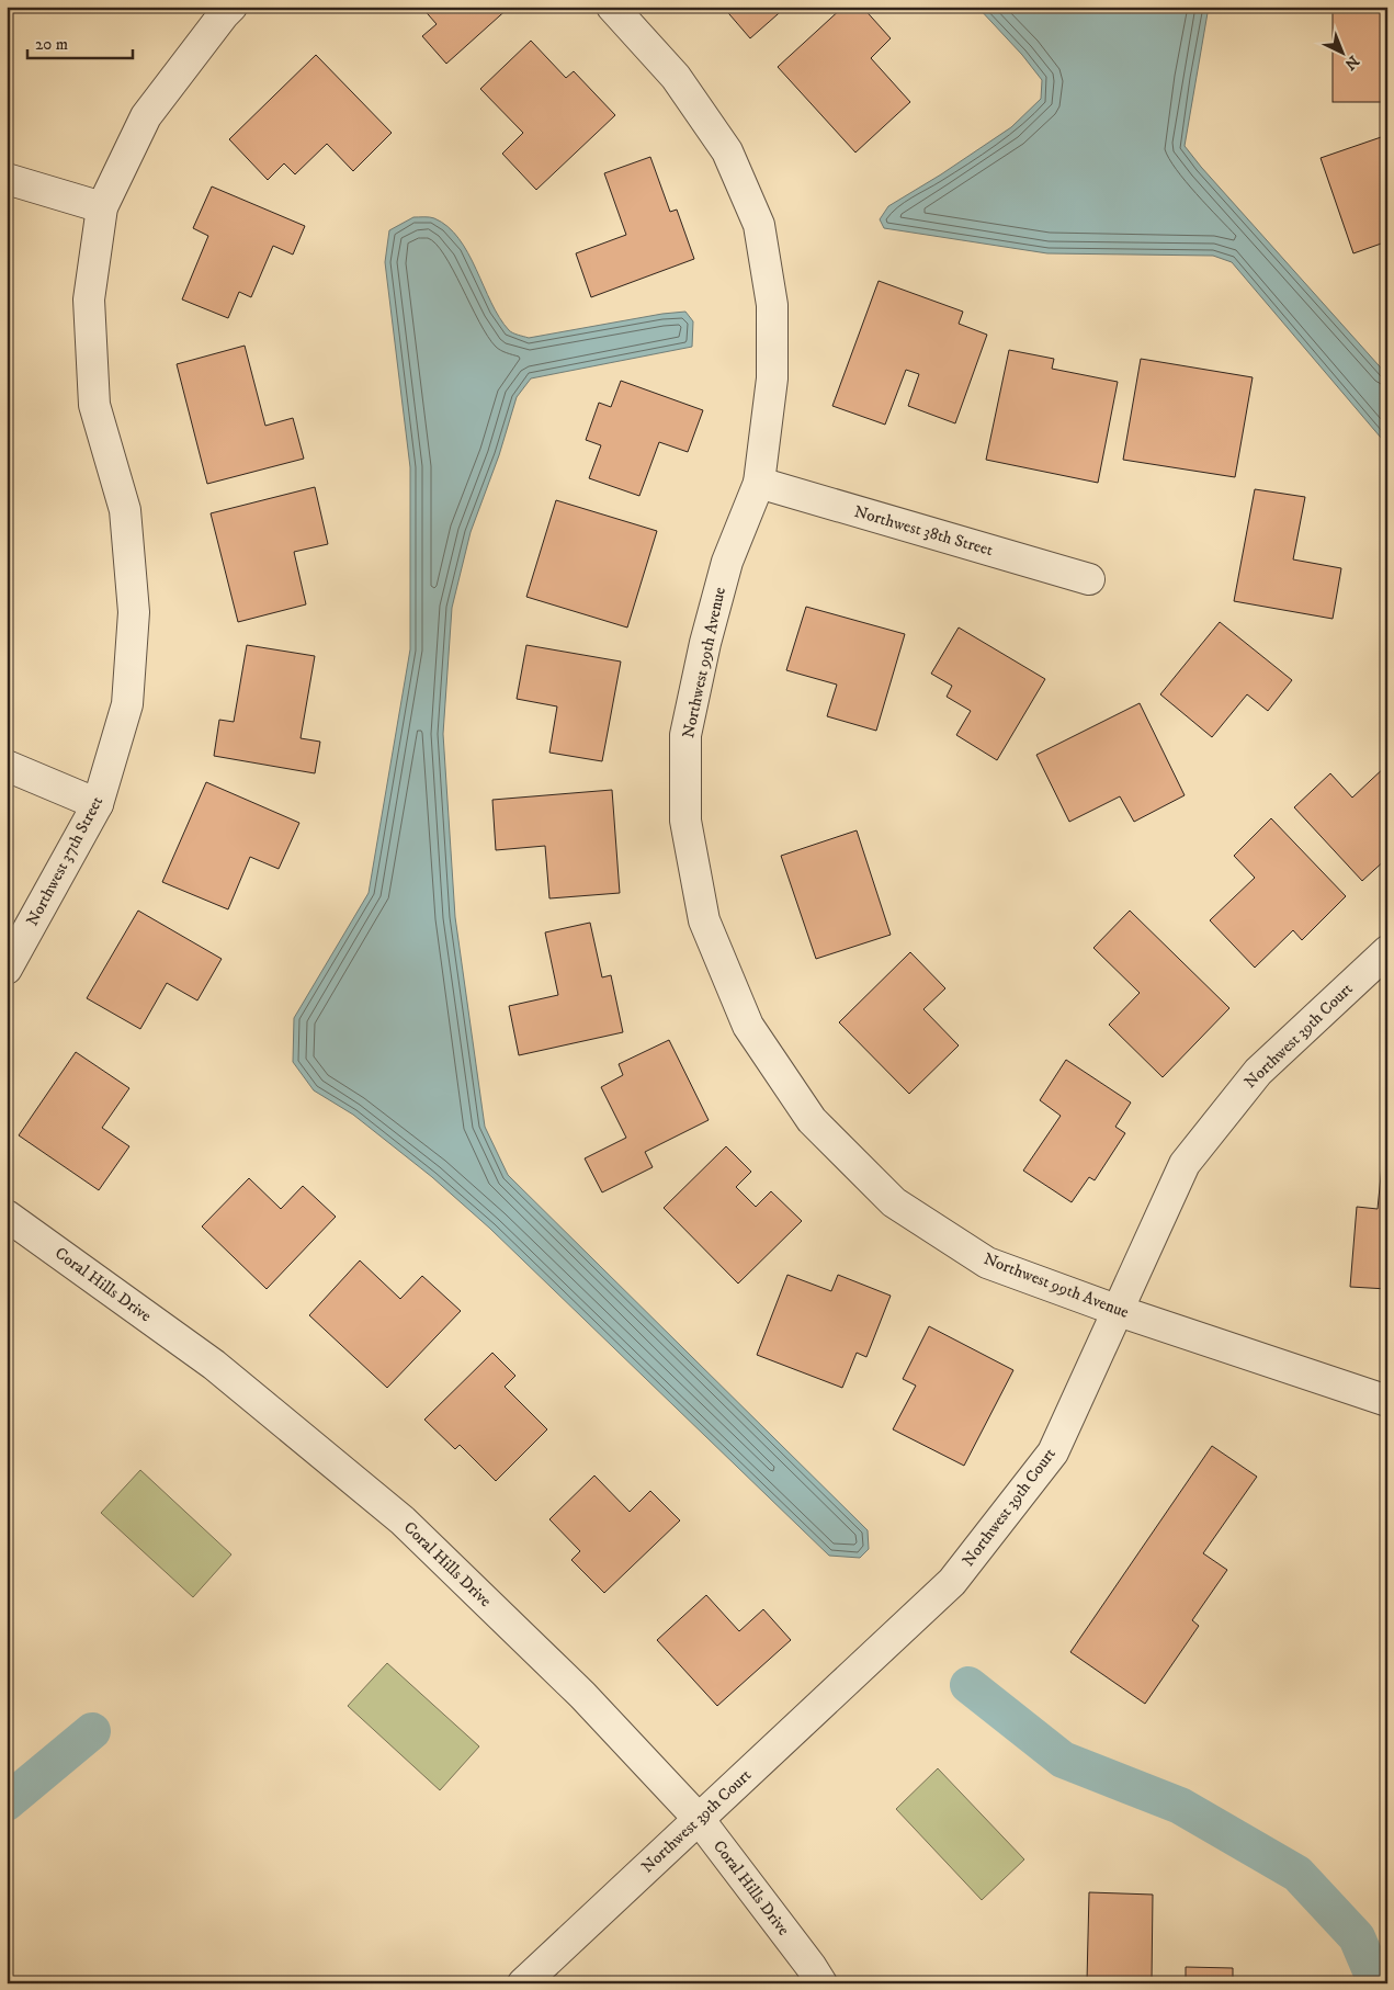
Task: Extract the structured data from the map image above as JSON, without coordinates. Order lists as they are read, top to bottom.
{
  "streets": {
    "street": [
      "Northwest 38th Street",
      "Northwest 99th Avenue",
      "Northwest 37th Street",
      "Northwest 39th Court",
      "Coral Hills Drive"
    ]
  },
  "crossings": [
    ["Northwest 38th Street", "Northwest 99th Avenue"],
    ["Northwest 99th Avenue", "Northwest 39th Court"],
    ["Northwest 39th Court", "Coral Hills Drive"]
  ],
  "scale_bar": "20 m",
  "north": "bottom right"
}
